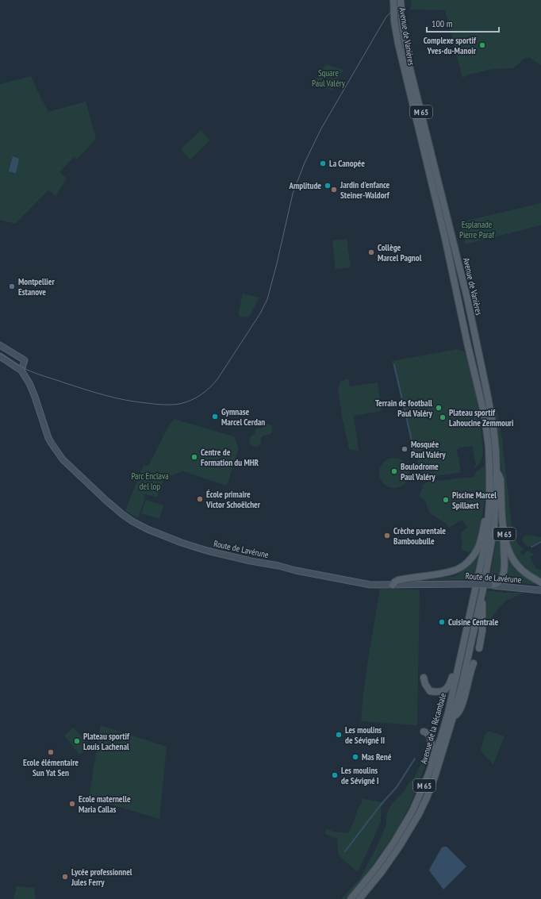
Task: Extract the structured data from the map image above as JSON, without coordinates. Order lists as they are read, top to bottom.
{
  "streets": {
    "main road": ["Avenue de Vanières", "M 65", "Avenue de la Récambale"],
    "street": ["Route de Lavérune"]
  },
  "crossings": [
    ["Avenue de Vanières", "M 65"],
    ["Avenue de Vanières", "Avenue de la Récambale"],
    ["M 65", "Route de Lavérune"]
  ],
  "parks": ["Square Paul Valéry", "Esplanade Pierre Paraf", "Parc Enclava del lop"],
  "places": [
    "Complexe sportif Yves-du-Manoir",
    "La Canopée",
    "Amplitude",
    "Jardin d'enfance Steiner-Waldorf",
    "Collège Marcel Pagnol",
    "Montpellier Estanove",
    "Terrain de football Paul Valéry",
    "Gymnase Marcel Cerdan",
    "Plateau sportif Lahoucine Zemmouri",
    "Mosquée Paul Valéry",
    "Centre de Formation du MHR",
    "Boulodrome Paul Valéry",
    "École primaire Victor Schoëlcher",
    "Piscine Marcel Spillaert",
    "Crèche parentale Bamboubulle",
    "Cuisine Centrale",
    "Les moulins de Sévigné II",
    "Plateau sportif Louis Lachenal",
    "Ecole élémentaire Sun Yat Sen",
    "Mas René",
    "Les moulins de Sévigné I",
    "Ecole maternelle Maria Callas",
    "Lycée professionnel Jules Ferry"
  ],
  "scale_bar": "100 m"
}
